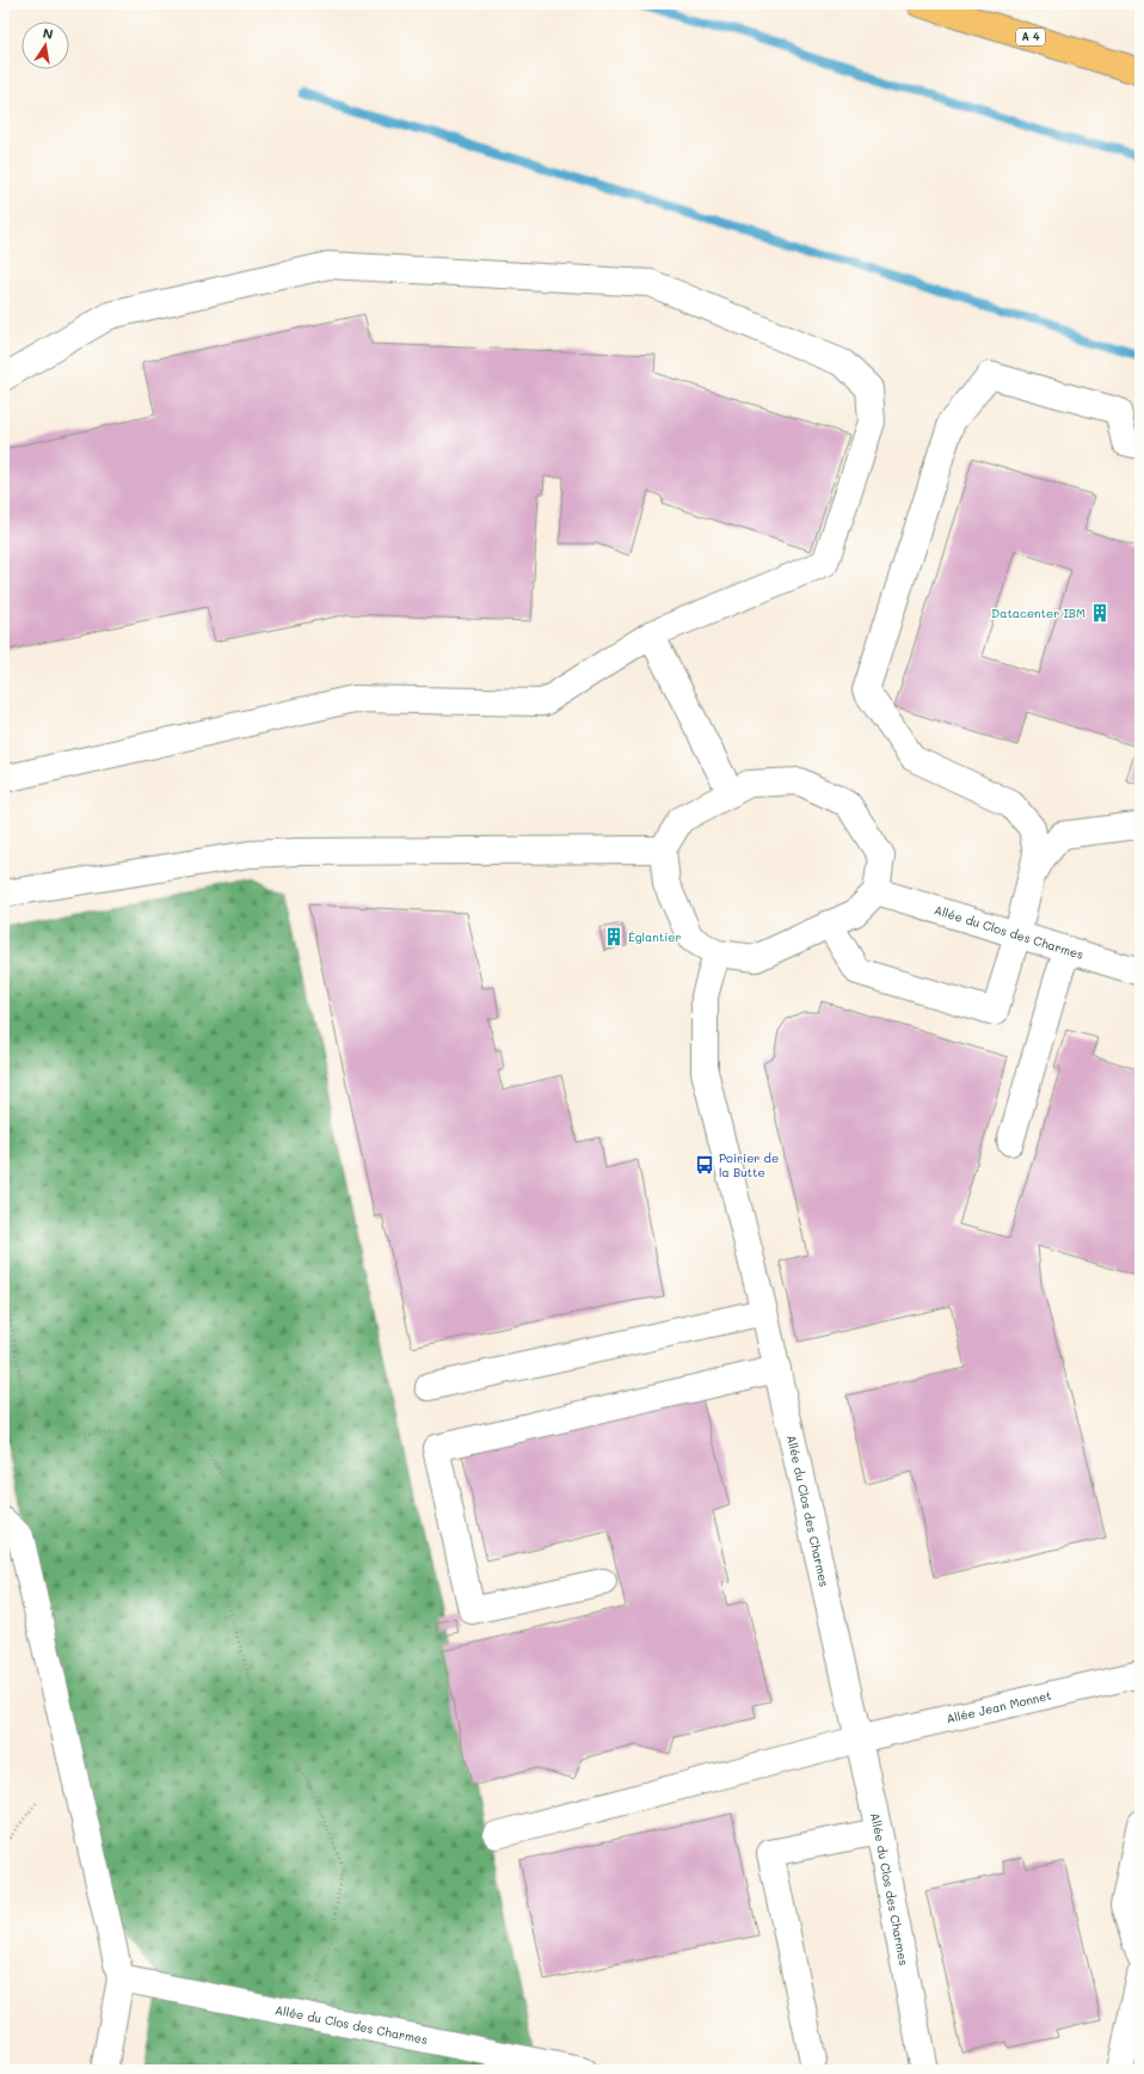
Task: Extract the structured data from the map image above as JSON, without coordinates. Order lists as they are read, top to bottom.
{
  "streets": {
    "highway": ["A 4"],
    "street": ["Allée du Clos des Charmes", "Allée Jean Monnet"]
  },
  "crossings": [
    ["Allée du Clos des Charmes", "Allée Jean Monnet"]
  ],
  "places": {
    "building": ["Datacenter IBM", "Églantier"],
    "bus stop": ["Poirier de la Butte"]
  },
  "north": "top"
}
